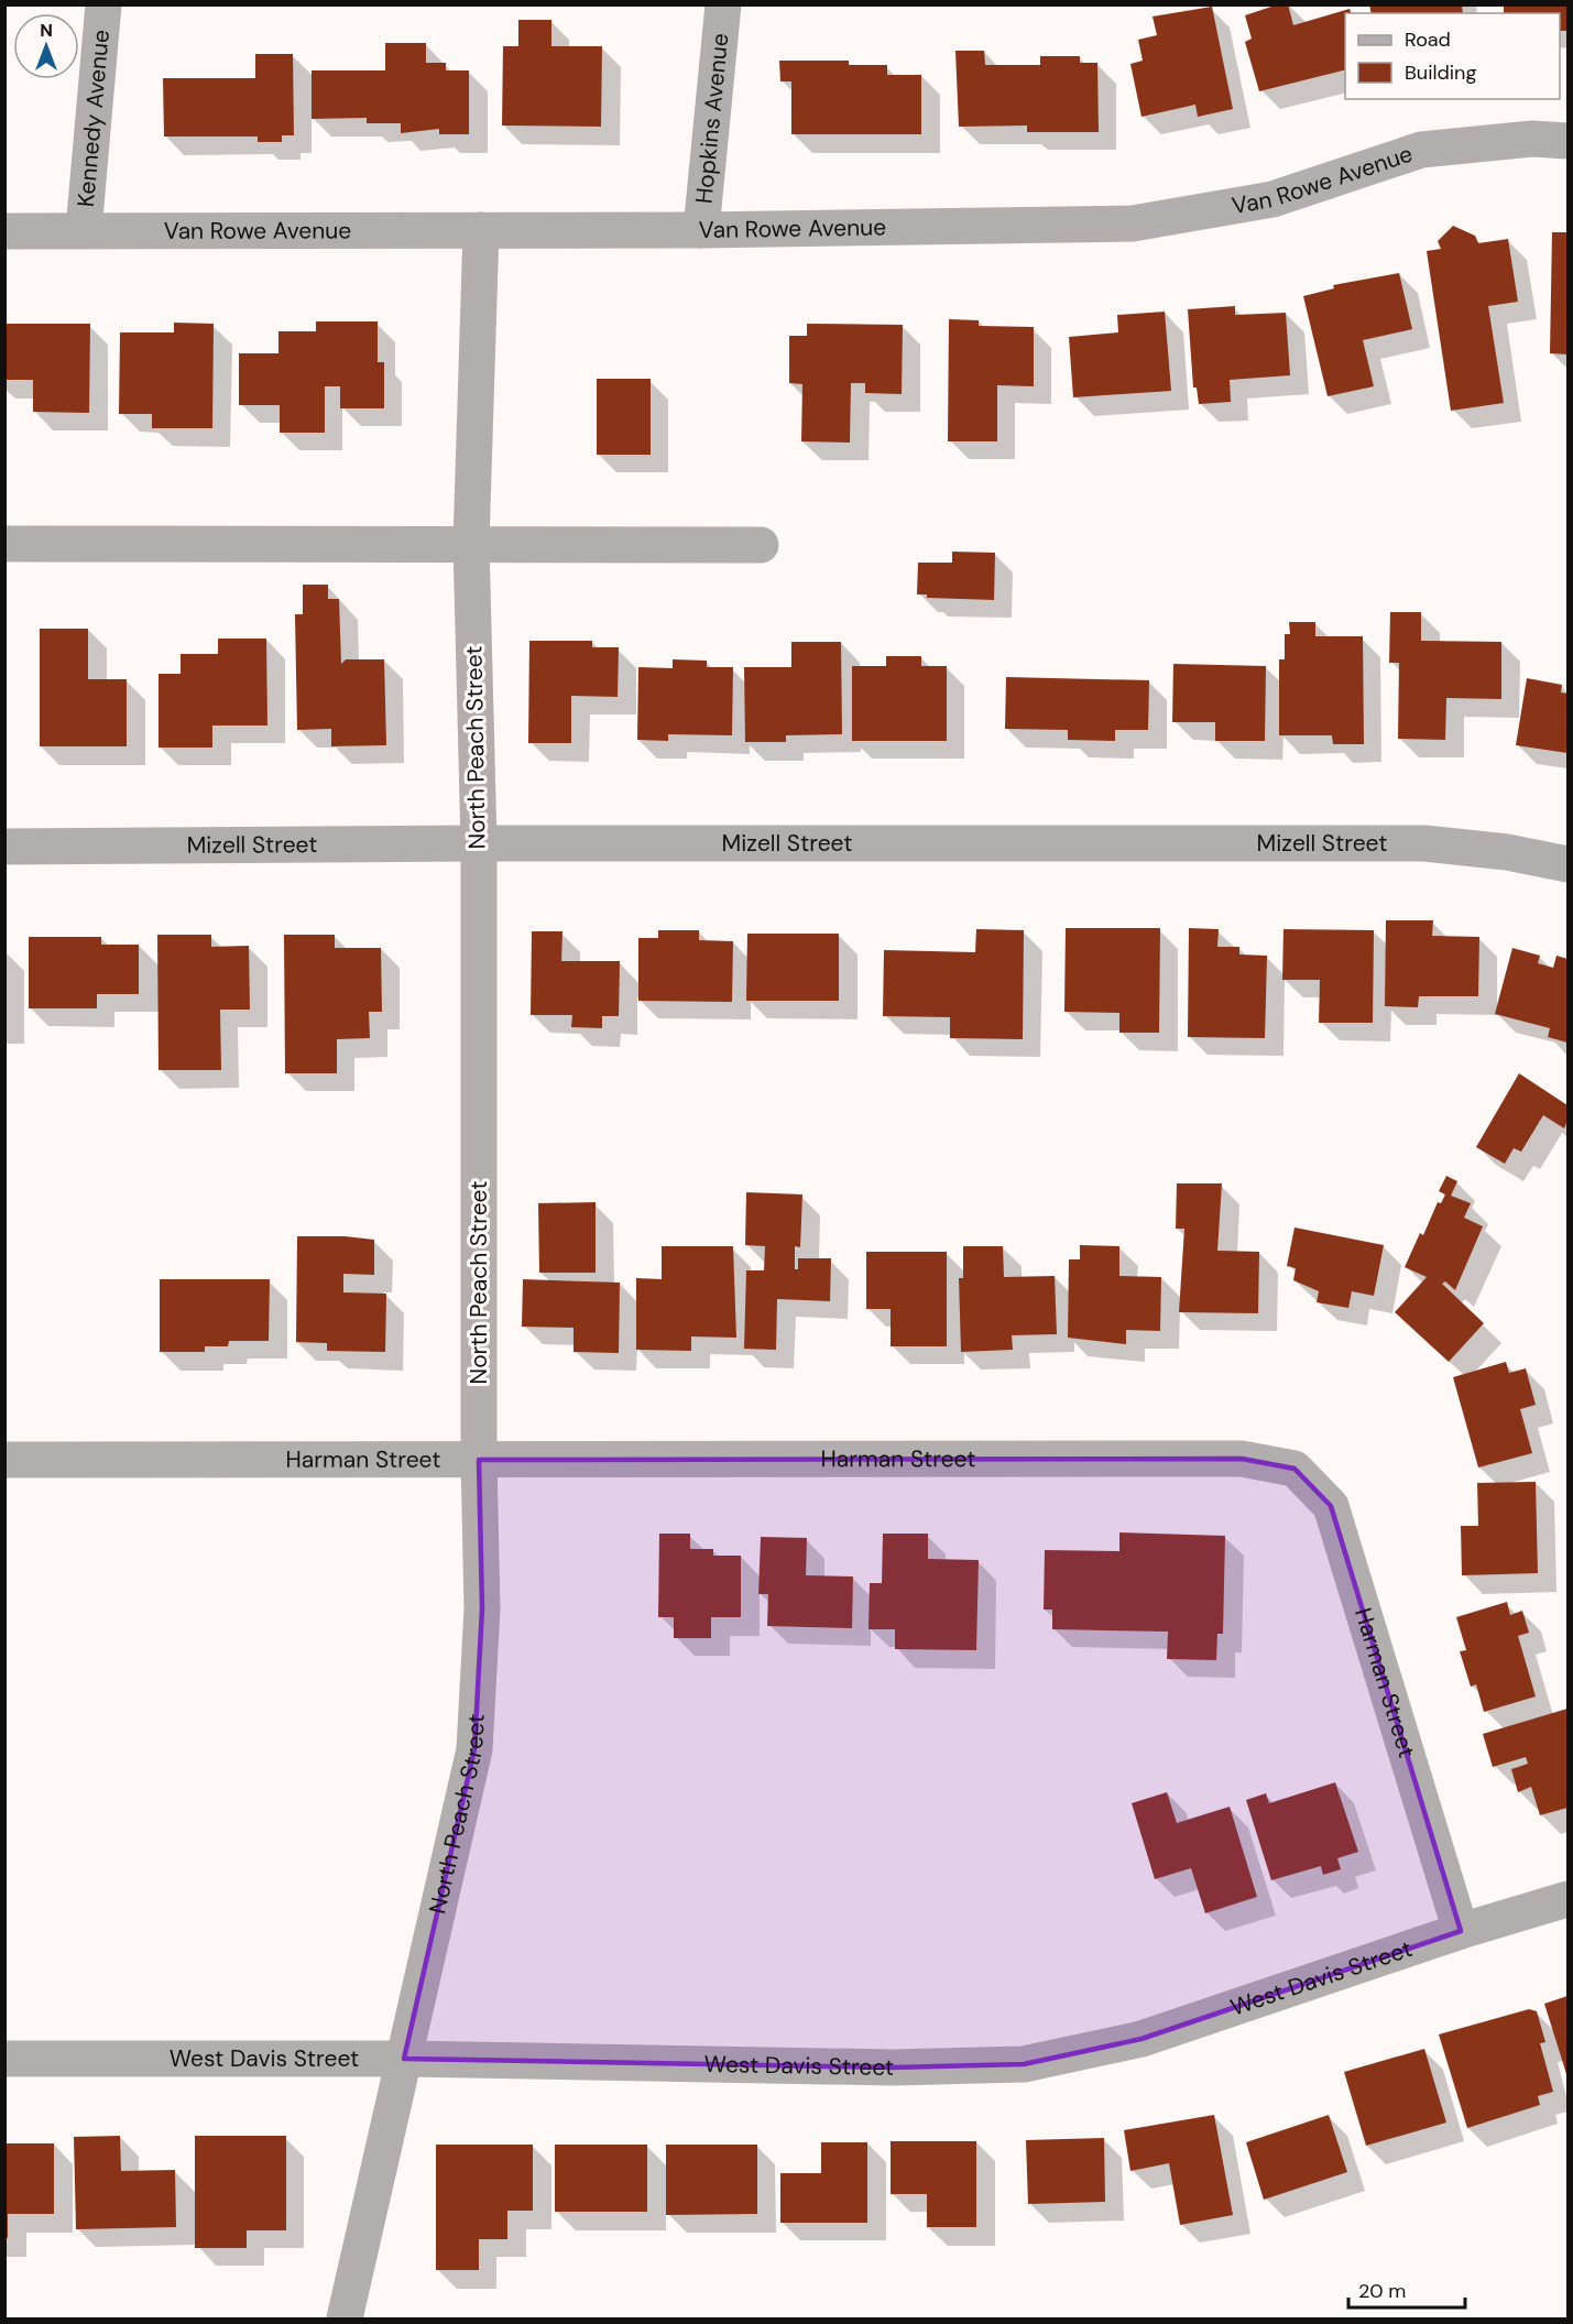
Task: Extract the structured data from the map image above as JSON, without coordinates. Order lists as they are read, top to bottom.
{
  "streets": {
    "street": [
      "Kennedy Avenue",
      "Hopkins Avenue",
      "Van Rowe Avenue",
      "North Peach Street",
      "Mizell Street",
      "Harman Street",
      "West Davis Street"
    ]
  },
  "crossings": [
    ["Kennedy Avenue", "Van Rowe Avenue"],
    ["Hopkins Avenue", "Van Rowe Avenue"],
    ["Van Rowe Avenue", "North Peach Street"],
    ["North Peach Street", "Mizell Street"],
    ["North Peach Street", "Harman Street"],
    ["North Peach Street", "West Davis Street"],
    ["Harman Street", "West Davis Street"]
  ],
  "legend": ["Road", "Building"],
  "scale_bar": "20 m",
  "north": "top"
}
